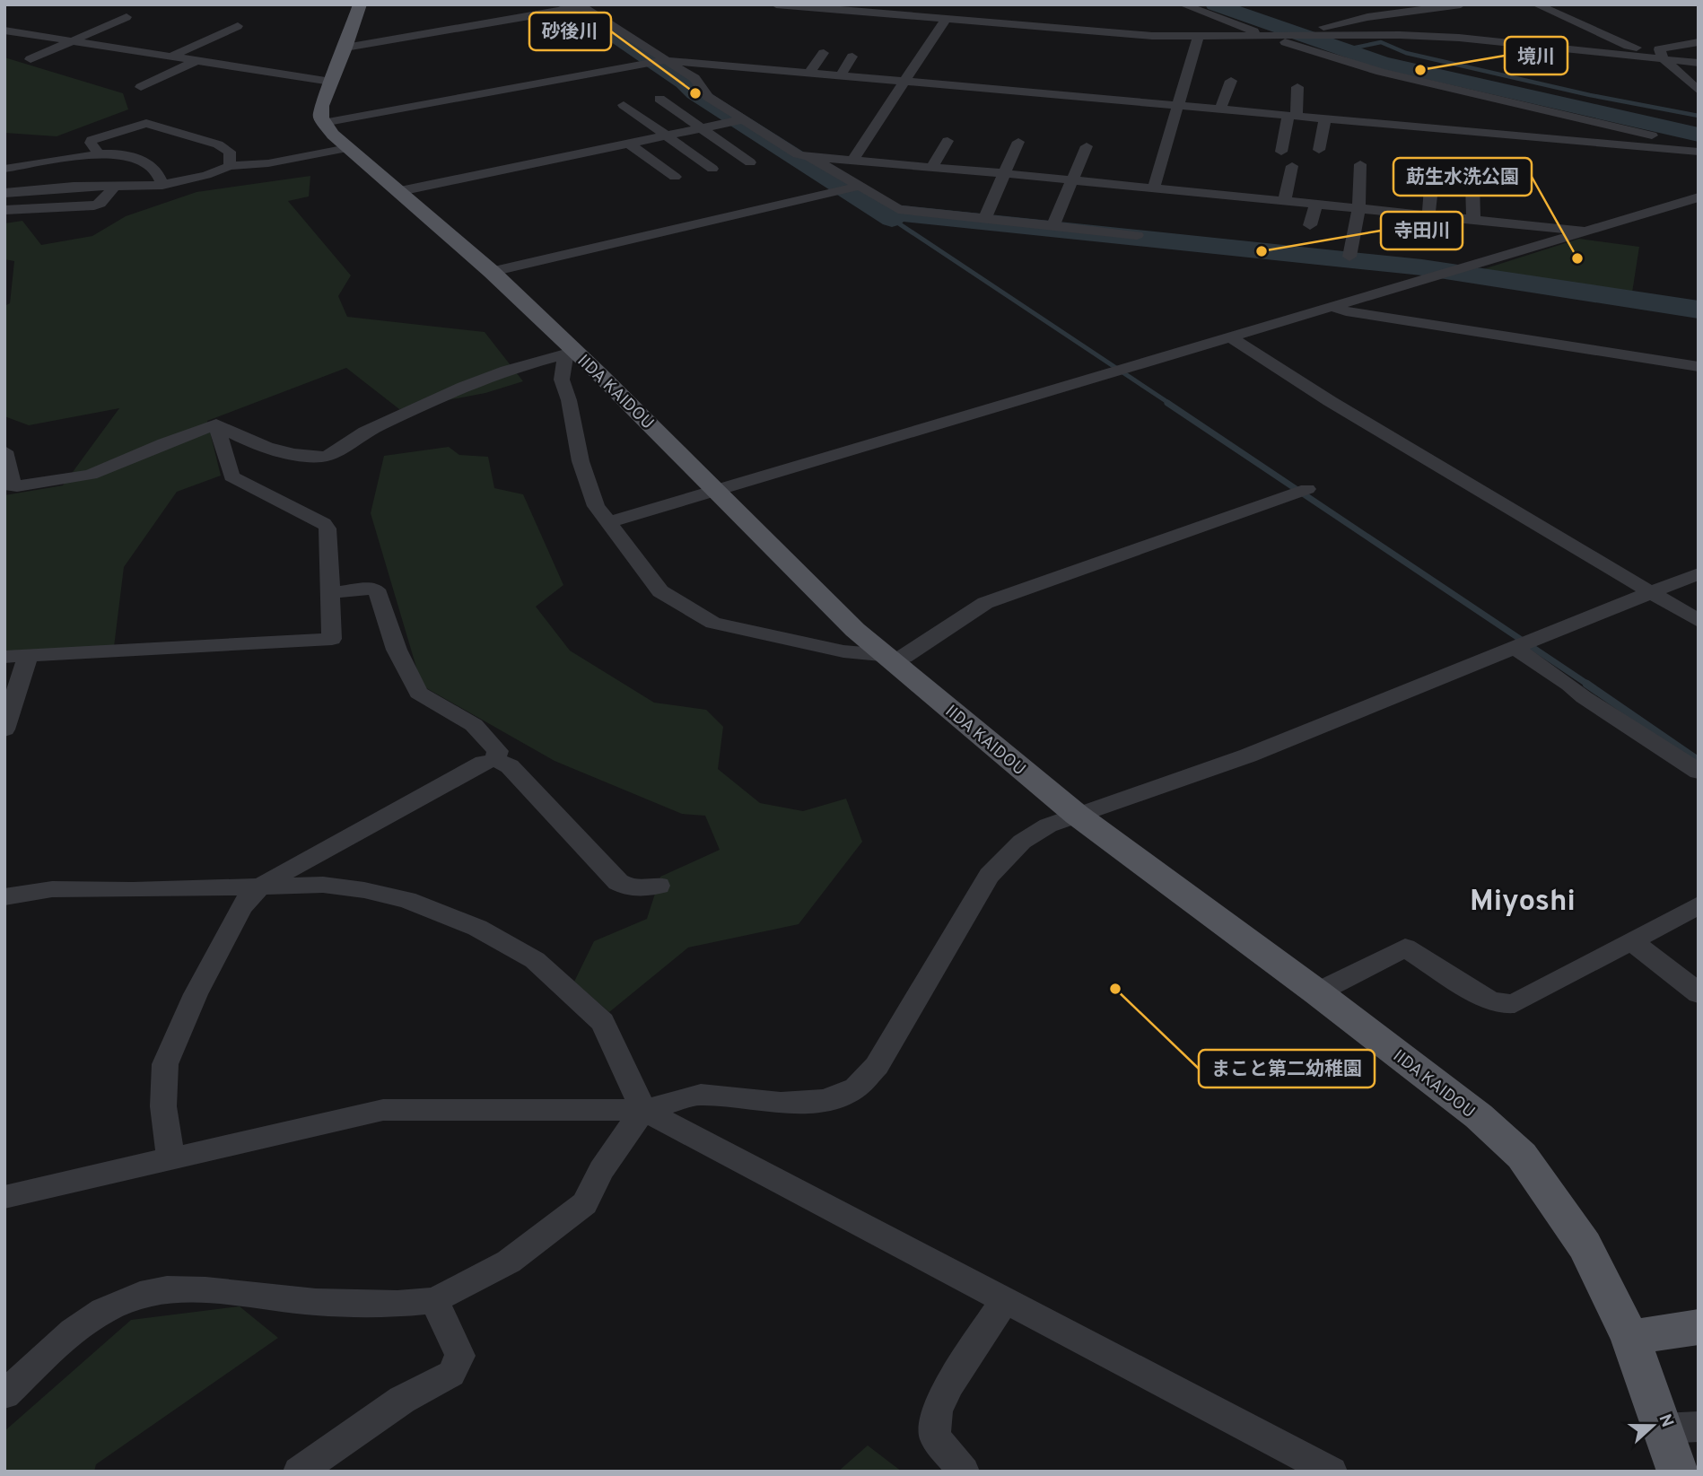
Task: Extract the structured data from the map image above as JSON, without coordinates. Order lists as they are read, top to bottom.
{
  "streets": {
    "main road": ["IIDA KAIDOU"]
  },
  "districts": ["Miyoshi"],
  "places": [
    "境川",
    "砂後川",
    "寺田川",
    "莇生水洗公園",
    "まこと第二幼稚園"
  ],
  "north": "right"
}
